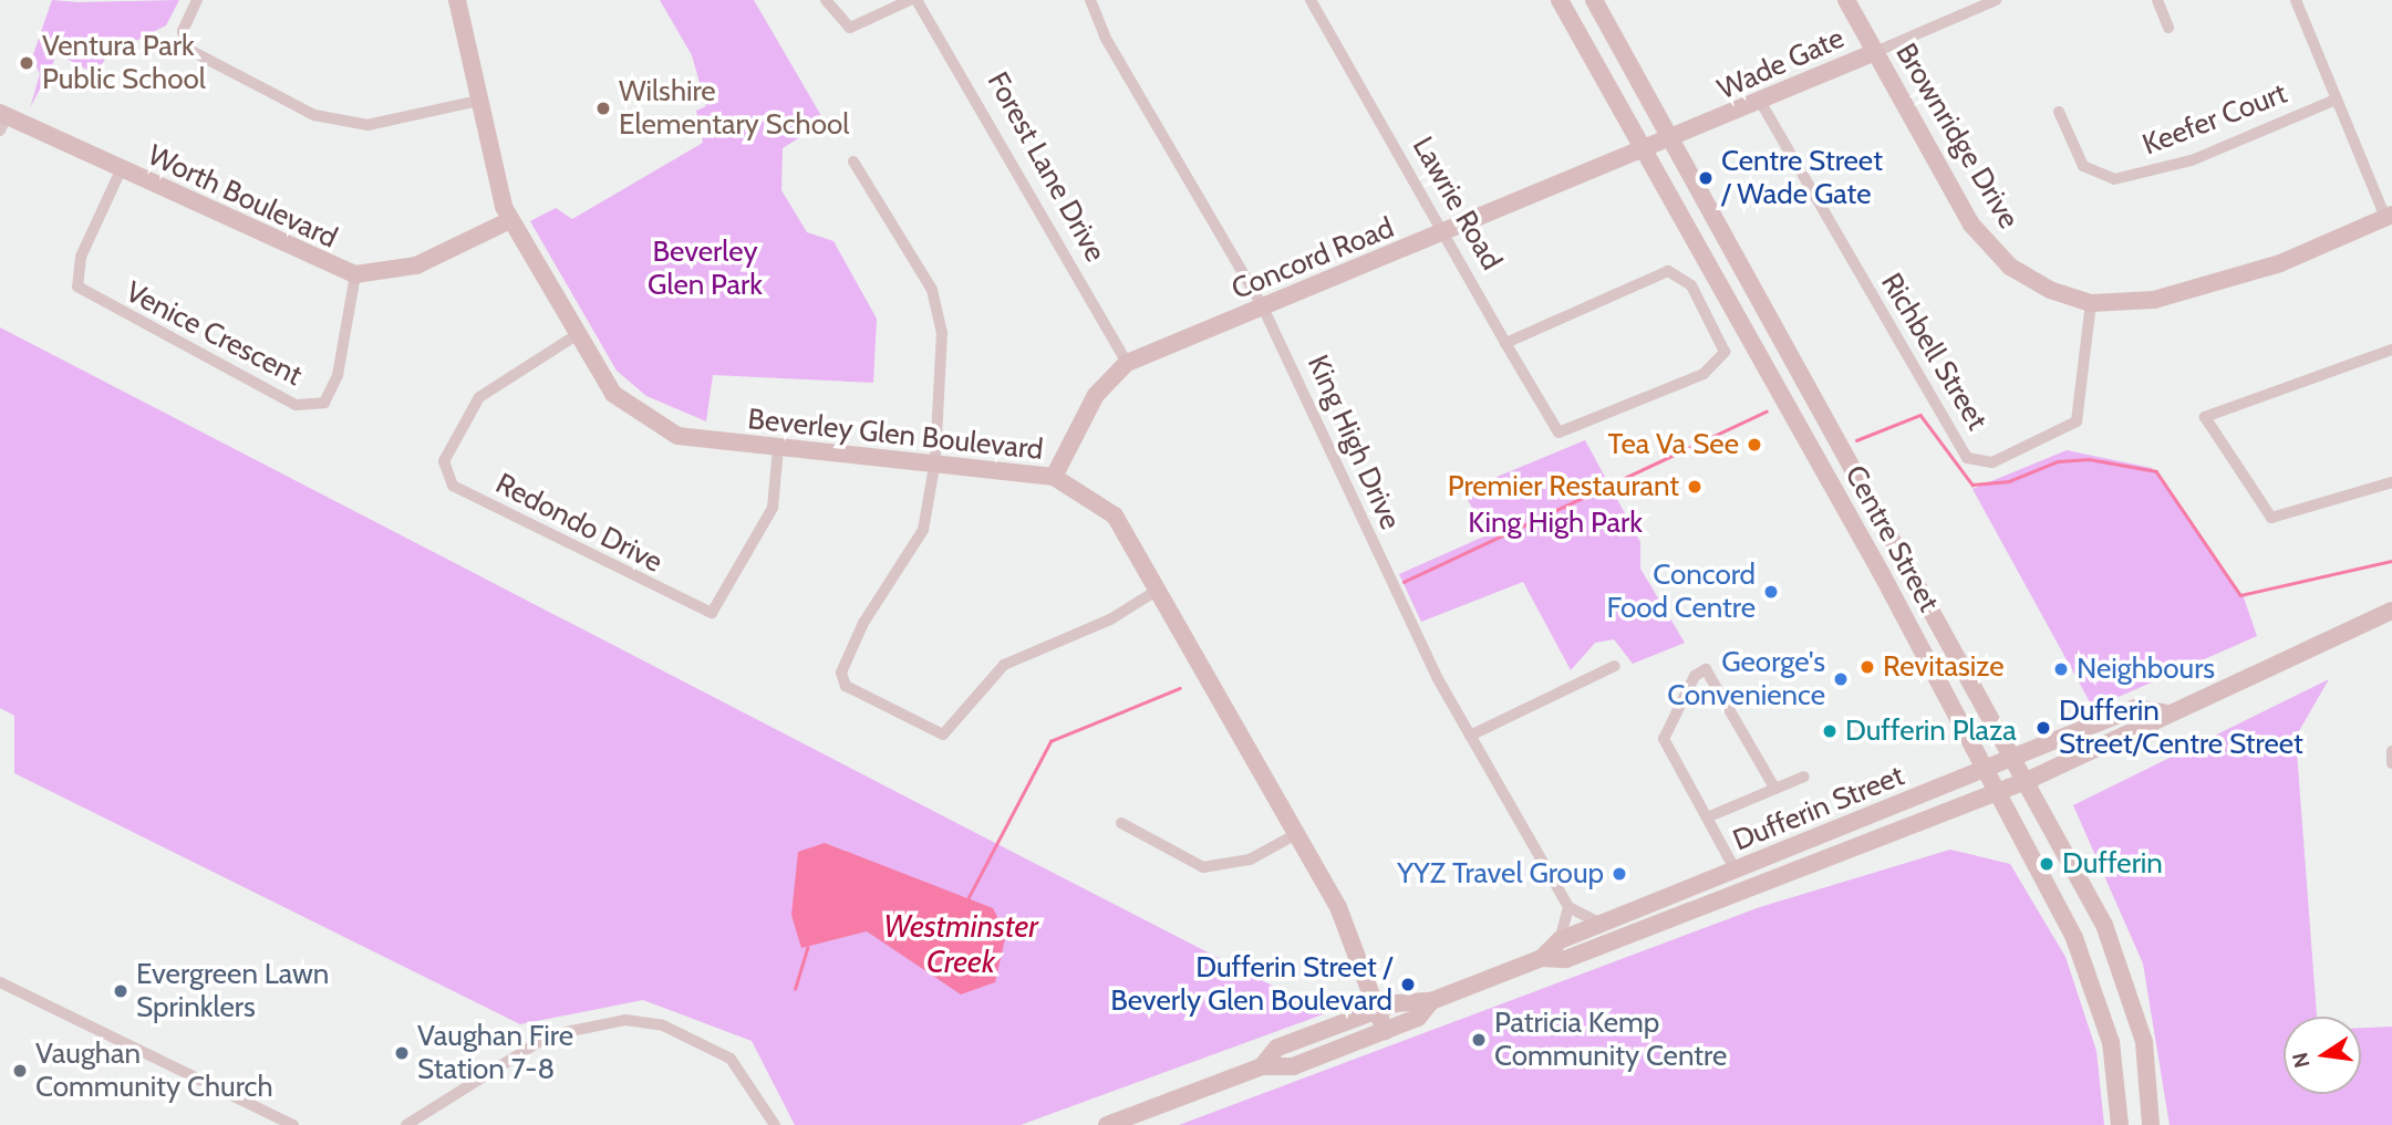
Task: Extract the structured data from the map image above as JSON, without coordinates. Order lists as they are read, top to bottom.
{
  "streets": {
    "main road": [
      "Wade Gate",
      "Brownridge Drive",
      "Worth Boulevard",
      "Concord Road",
      "Beverley Glen Boulevard",
      "Centre Street",
      "Dufferin Street"
    ],
    "street": [
      "Keefer Court",
      "Forest Lane Drive",
      "Lawrie Road",
      "Venice Crescent",
      "Richbell Street",
      "King High Drive",
      "Redondo Drive"
    ]
  },
  "crossings": [
    ["Wade Gate", "Brownridge Drive"],
    ["Wade Gate", "Concord Road"],
    ["Wade Gate", "Richbell Street"],
    ["Wade Gate", "Centre Street"],
    ["Brownridge Drive", "Richbell Street"],
    ["Forest Lane Drive", "Concord Road"],
    ["Worth Boulevard", "Venice Crescent"],
    ["Worth Boulevard", "Beverley Glen Boulevard"],
    ["Lawrie Road", "Concord Road"],
    ["Concord Road", "Beverley Glen Boulevard"],
    ["Concord Road", "King High Drive"],
    ["Concord Road", "Centre Street"],
    ["Beverley Glen Boulevard", "Redondo Drive"],
    ["Beverley Glen Boulevard", "Dufferin Street"],
    ["Centre Street", "Dufferin Street"]
  ],
  "water": ["Westminster Creek"],
  "parks": ["Beverley Glen Park", "King High Park"],
  "places": [
    "Ventura Park Public School",
    "Wilshire Elementary School",
    "Centre Street / Wade Gate",
    "Tea Va See",
    "Premier Restaurant",
    "Concord Food Centre",
    "Revitasize",
    "Neighbours",
    "George's Convenience",
    "Dufferin Street/Centre Street",
    "Dufferin Plaza",
    "Dufferin",
    "YYZ Travel Group",
    "Dufferin Street / Beverly Glen Boulevard",
    "Evergreen Lawn Sprinklers",
    "Patricia Kemp Community Centre",
    "Vaughan Fire Station 7-8",
    "Vaughan Community Church"
  ],
  "north": "left"
}
